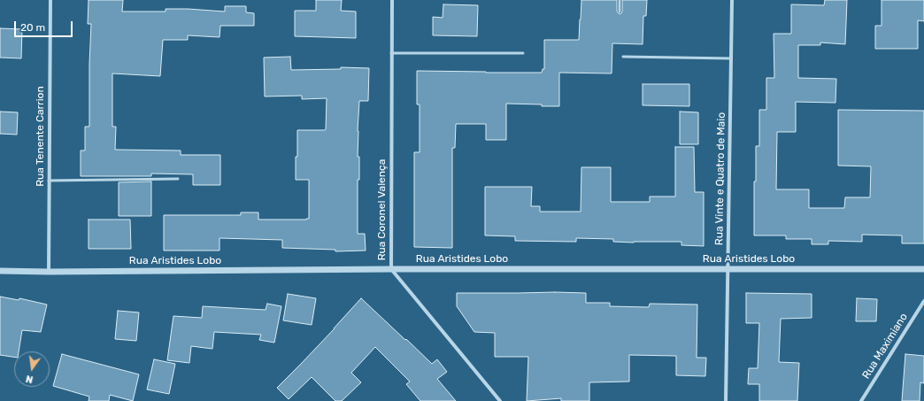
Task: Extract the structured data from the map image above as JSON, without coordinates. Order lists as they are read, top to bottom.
{
  "streets": {
    "street": [
      "Rua Tenente Carrion",
      "Rua Vinte e Quatro de Maio",
      "Rua Coronel Valença",
      "Rua Aristides Lobo",
      "Rua Maximiano"
    ]
  },
  "crossings": [
    ["Rua Tenente Carrion", "Rua Aristides Lobo"],
    ["Rua Vinte e Quatro de Maio", "Rua Aristides Lobo"],
    ["Rua Coronel Valença", "Rua Aristides Lobo"]
  ],
  "scale_bar": "20 m",
  "north": "bottom"
}
